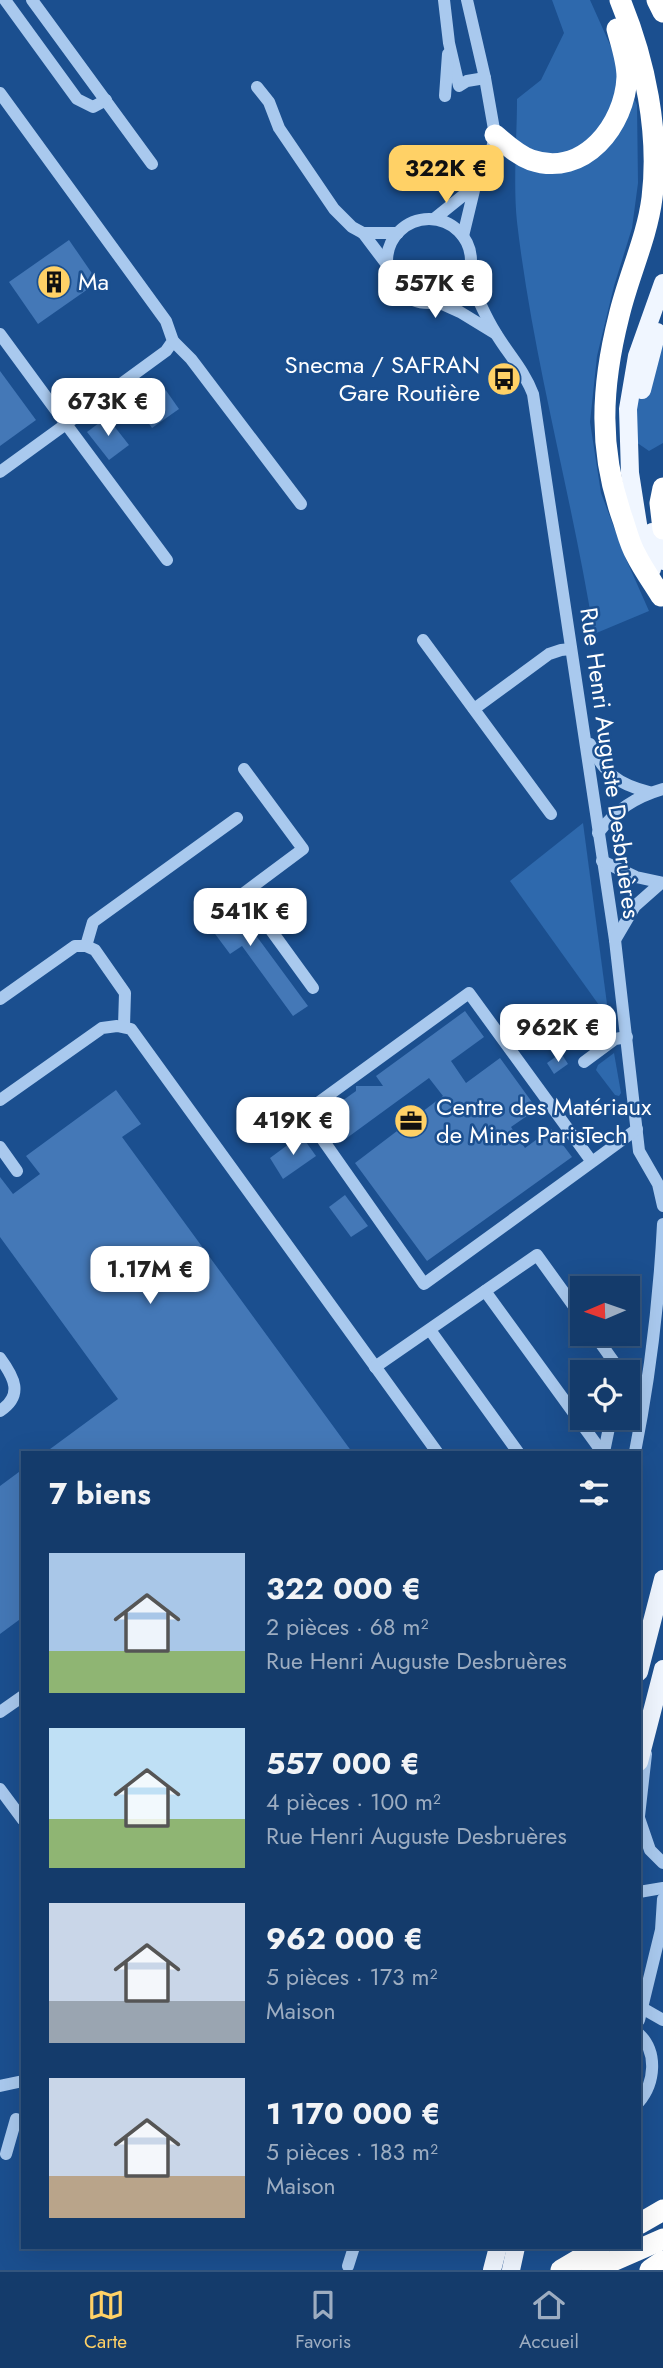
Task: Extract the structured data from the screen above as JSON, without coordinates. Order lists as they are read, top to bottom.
{
  "streets": {
    "street": ["Rue Henri Auguste Desbruères"]
  },
  "places": {
    "building": ["Ma"],
    "bus stop": ["Snecma / SAFRAN Gare Routière"],
    "office": ["Centre des Matériaux de Mines ParisTech"]
  },
  "north": "left",
  "page": {
    "price": [
      "322K €",
      "557K €",
      "673K €",
      "541K €",
      "962K €",
      "419K €",
      "1.17M €"
    ],
    "heading": "7 biens",
    "list": [
      {
        "name": "322 000 €",
        "note": "2 pièces · 68 m² · Rue Henri Auguste Desbruères"
      },
      {
        "name": "557 000 €",
        "note": "4 pièces · 100 m² · Rue Henri Auguste Desbruères"
      },
      {
        "name": "962 000 €",
        "note": "5 pièces · 173 m² · Maison"
      },
      {
        "name": "1 170 000 €",
        "note": "5 pièces · 183 m² · Maison"
      }
    ],
    "tabs": ["Carte", "Favoris", "Accueil"]
  }
}
